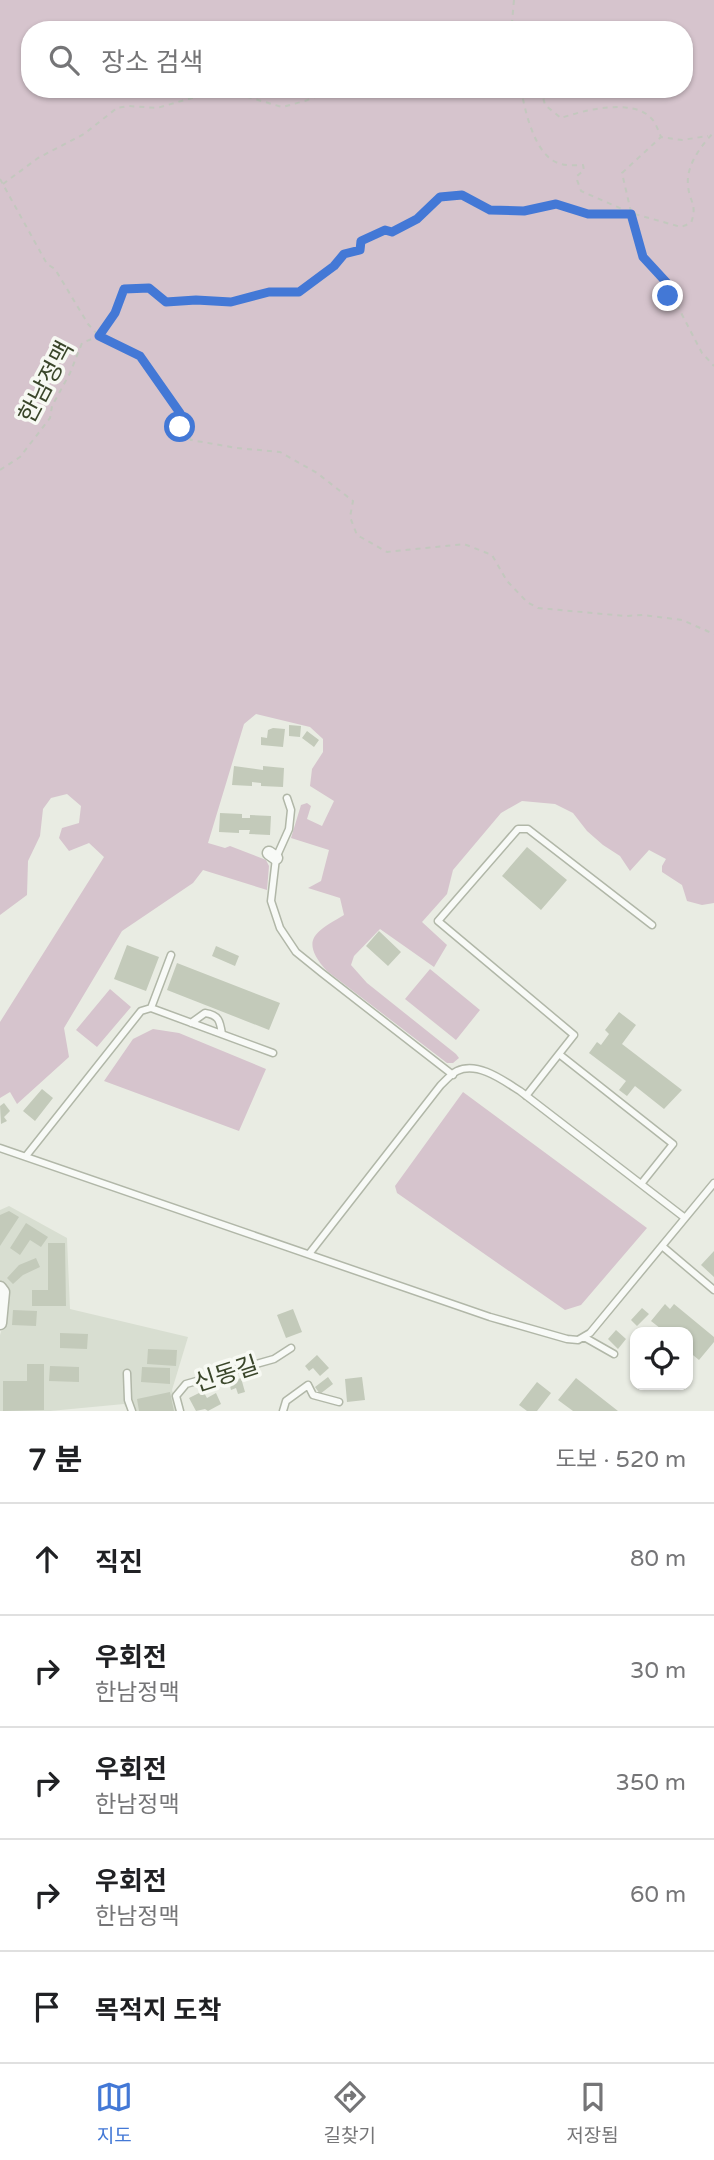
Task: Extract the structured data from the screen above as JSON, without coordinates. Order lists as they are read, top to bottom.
{
  "streets": {
    "lane": ["신동길"],
    "path": ["한남정맥"]
  },
  "page": {
    "search": "장소 검색",
    "heading": ["7 분", "도보 · 520 m"],
    "list": [
      ["직진", "80 m"],
      ["우회전", "한남정맥", "30 m"],
      ["우회전", "한남정맥", "350 m"],
      ["우회전", "한남정맥", "60 m"],
      "목적지 도착"
    ],
    "nav": ["지도", "길찾기", "저장됨"]
  }
}
